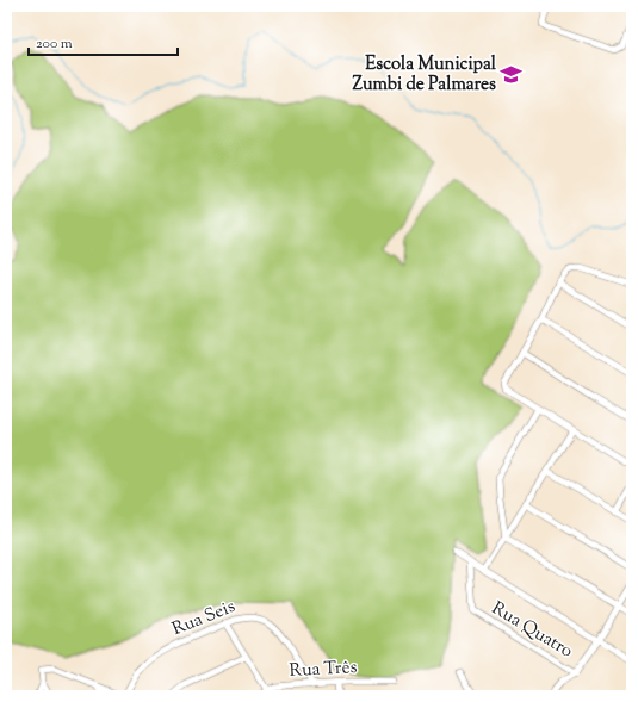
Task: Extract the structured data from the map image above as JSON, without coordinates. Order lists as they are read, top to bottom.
{
  "streets": {
    "street": ["Rua Seis", "Rua Quatro", "Rua Três"]
  },
  "crossings": [
    ["Rua Seis", "Rua Três"]
  ],
  "places": {
    "school or university": ["Escola Municipal Zumbi de Palmares"]
  },
  "scale_bar": "200 m"
}
